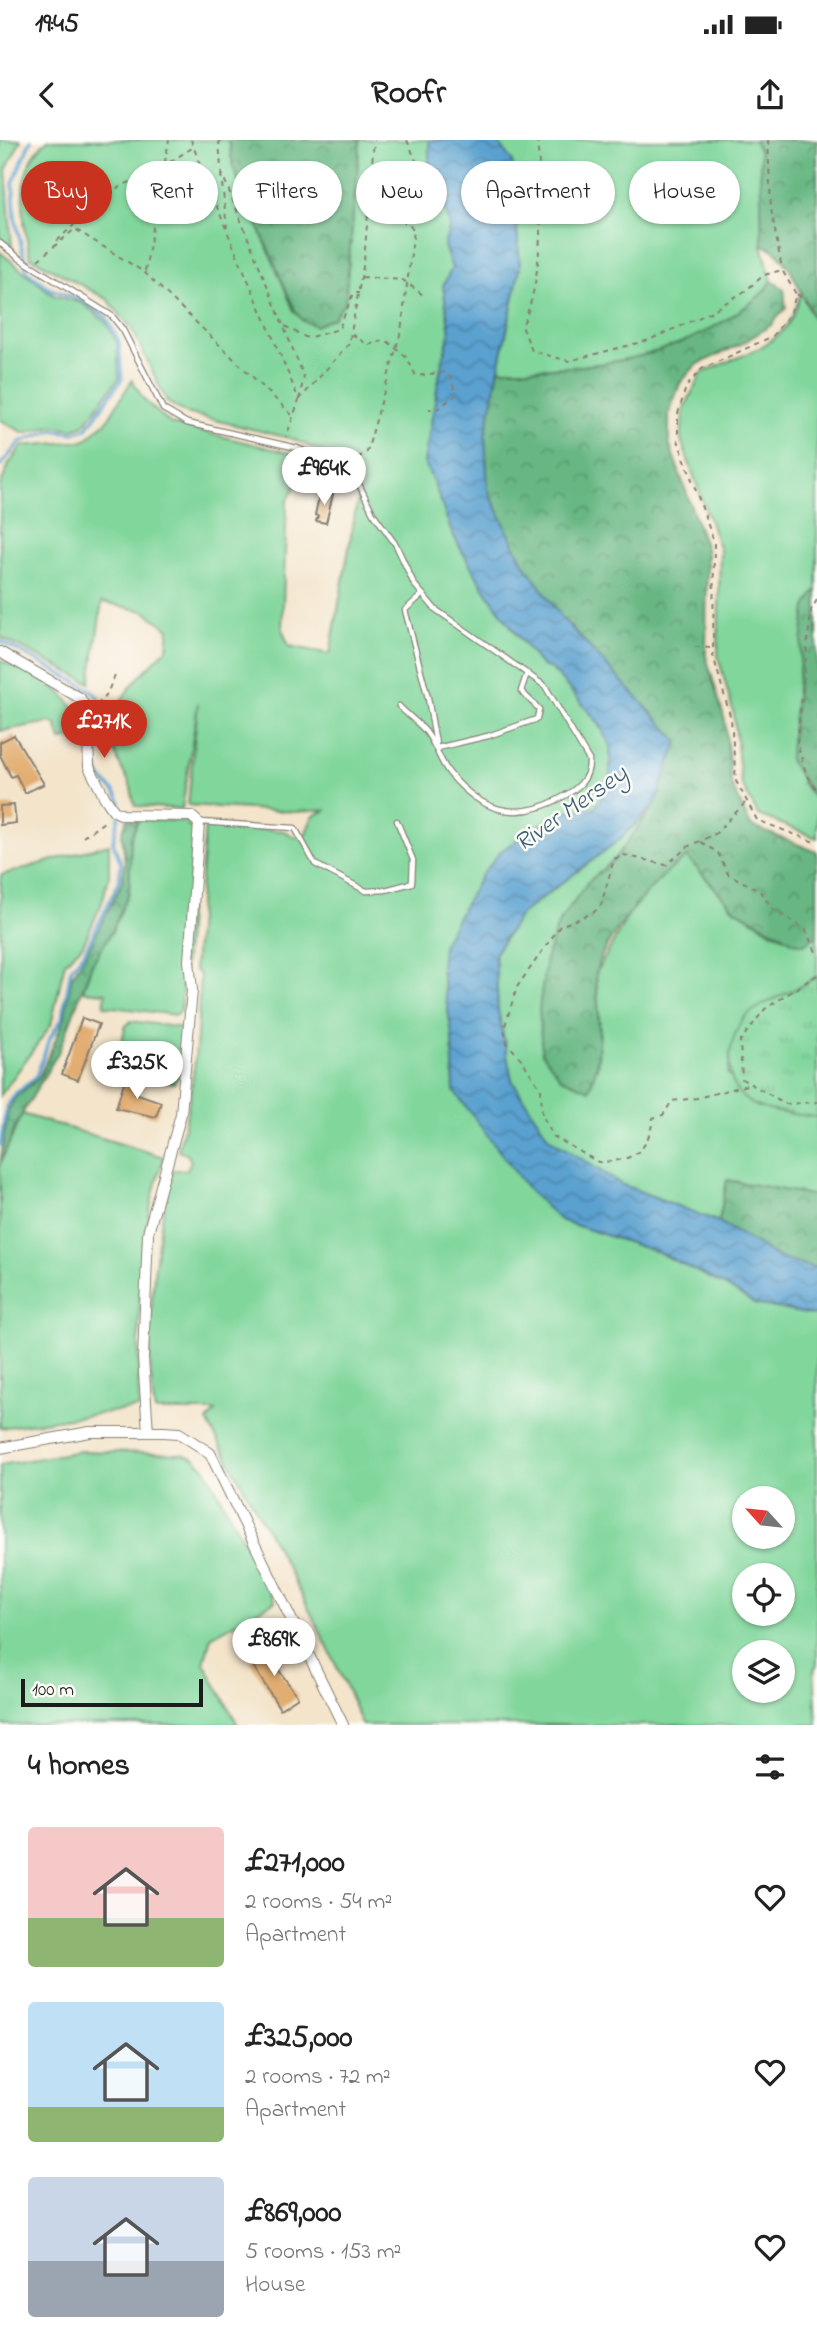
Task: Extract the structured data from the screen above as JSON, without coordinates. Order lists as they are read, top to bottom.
{
  "water": ["River Mersey"],
  "scale_bar": "100 m",
  "north": "top left",
  "page": {
    "status": "19:45",
    "header": "Roofr",
    "chip": [
      "Buy",
      "Rent",
      "Filters",
      "New",
      "Apartment",
      "House"
    ],
    "price": [
      "£964K",
      "£271K",
      "£325K",
      "£869K"
    ],
    "scale": "100 m",
    "heading": "4 homes",
    "list": [
      {
        "name": "£271,000",
        "note": "2 rooms · 54 m² · Apartment"
      },
      {
        "name": "£325,000",
        "note": "2 rooms · 72 m² · Apartment"
      },
      {
        "name": "£869,000",
        "note": "5 rooms · 153 m² · House"
      }
    ]
  }
}
